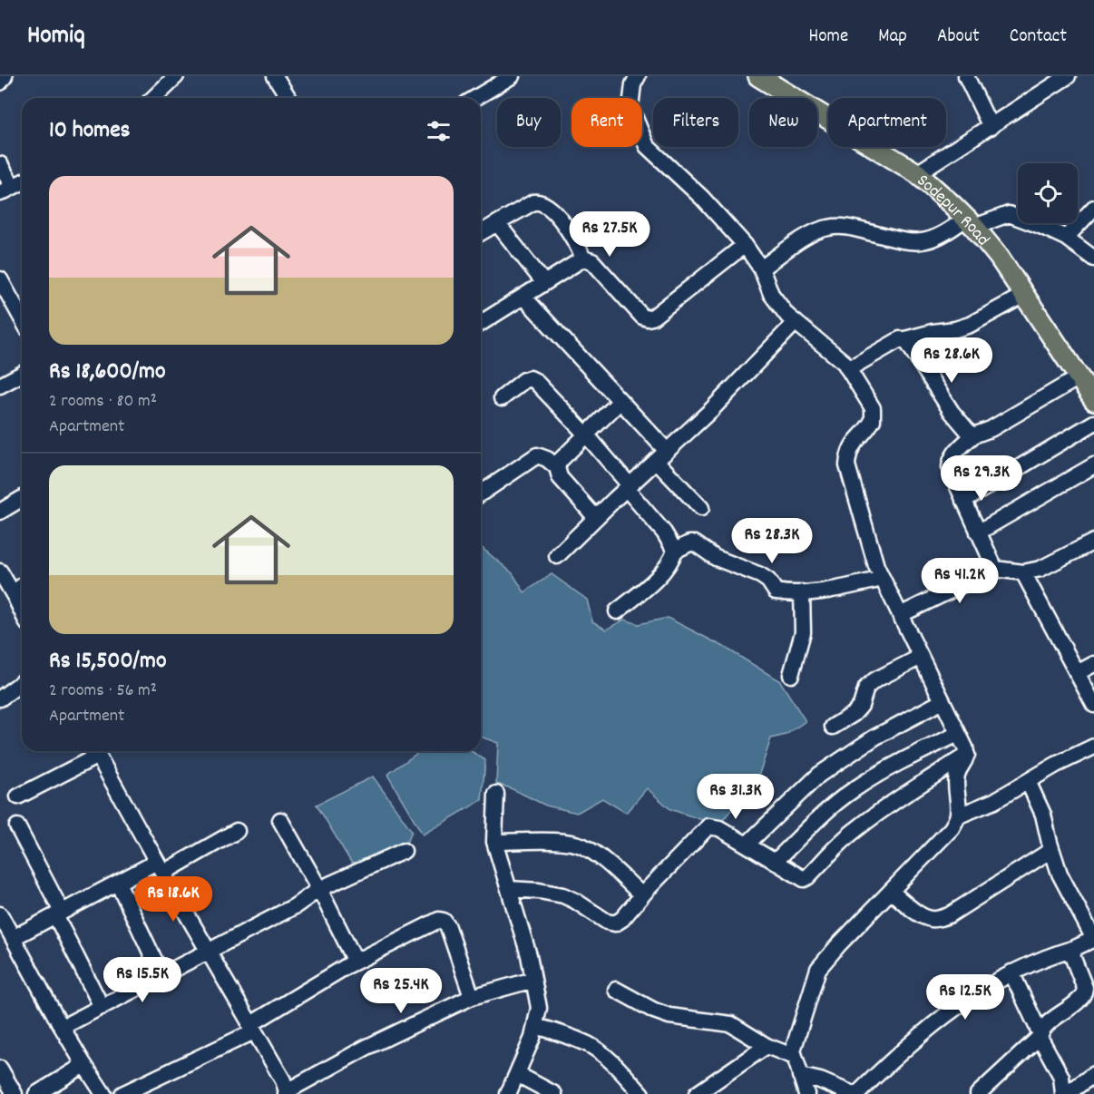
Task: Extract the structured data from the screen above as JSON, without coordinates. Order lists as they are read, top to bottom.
{
  "streets": {
    "main road": ["Sodepur Road"]
  },
  "page": {
    "header": "Homiq",
    "nav": [
      "Home",
      "Map",
      "About",
      "Contact"
    ],
    "chip": [
      "Buy",
      "Rent",
      "Filters",
      "New",
      "Apartment"
    ],
    "heading": "10 homes",
    "list": [
      {
        "name": "Rs 18,600/mo",
        "note": "2 rooms · 80 m² · Apartment"
      },
      {
        "name": "Rs 15,500/mo",
        "note": "2 rooms · 56 m² · Apartment"
      }
    ],
    "price": [
      "Rs 27.5K",
      "Rs 28.6K",
      "Rs 29.3K",
      "Rs 28.3K",
      "Rs 41.2K",
      "Rs 31.3K",
      "Rs 18.6K",
      "Rs 15.5K",
      "Rs 25.4K",
      "Rs 12.5K"
    ]
  }
}
